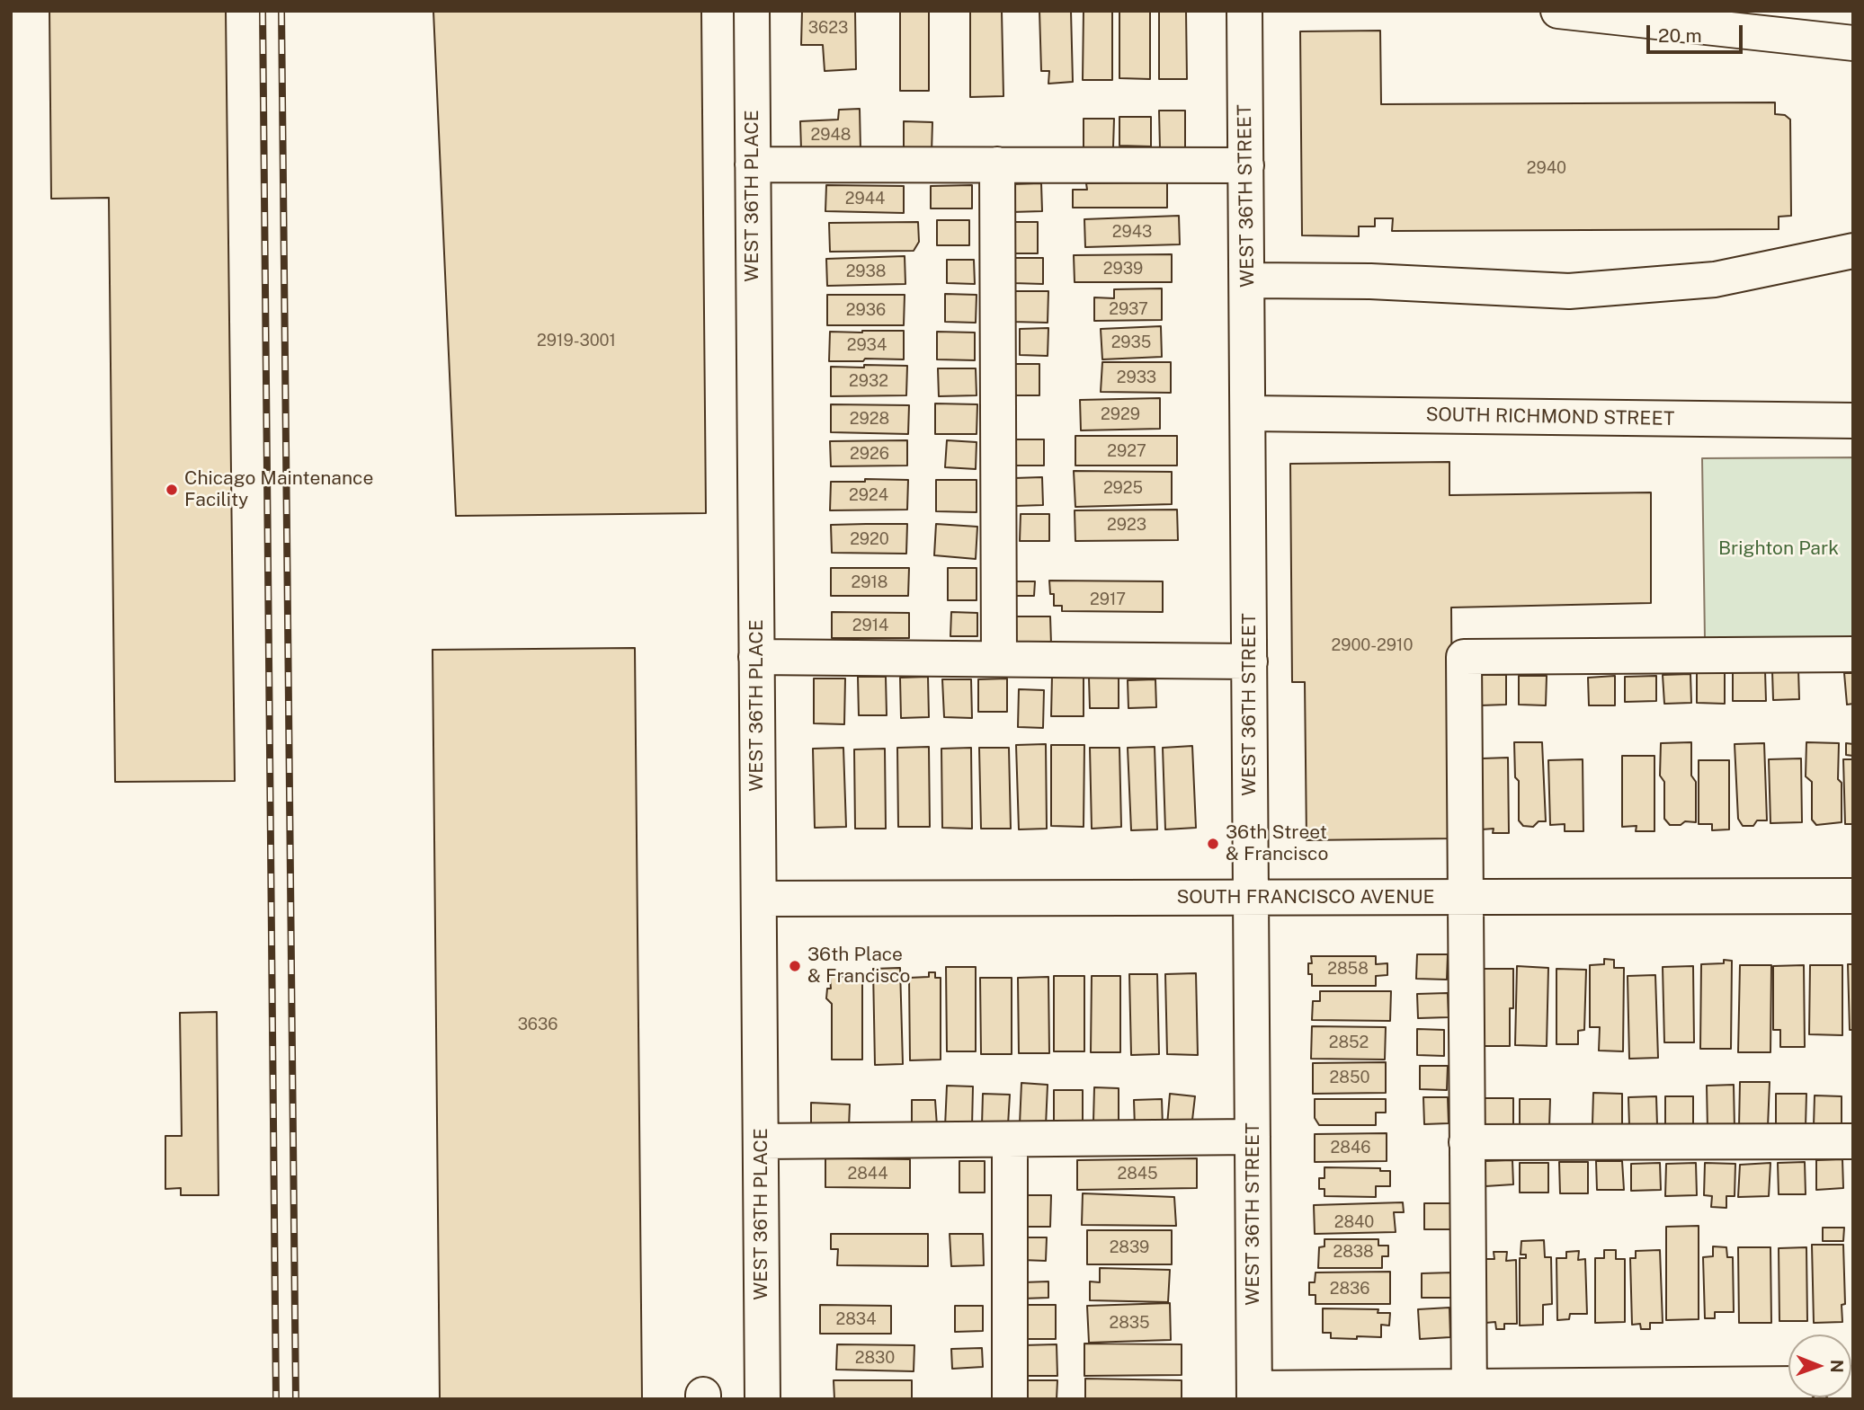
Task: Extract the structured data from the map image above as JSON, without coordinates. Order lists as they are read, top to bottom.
{
  "streets": {
    "street": [
      "WEST 36TH PLACE",
      "WEST 36TH STREET",
      "SOUTH RICHMOND STREET",
      "SOUTH FRANCISCO AVENUE"
    ]
  },
  "crossings": [
    ["WEST 36TH PLACE", "SOUTH FRANCISCO AVENUE"],
    ["WEST 36TH STREET", "SOUTH RICHMOND STREET"],
    ["WEST 36TH STREET", "SOUTH FRANCISCO AVENUE"]
  ],
  "parks": ["Brighton Park"],
  "places": ["Chicago Maintenance Facility", "36th Street & Francisco", "36th Place & Francisco"],
  "house_numbers": [
    "3623",
    "2948",
    "2940",
    "2944",
    "2943",
    "2939",
    "2938",
    "2937",
    "2936",
    "2919-3001",
    "2935",
    "2934",
    "2933",
    "2932",
    "2929",
    "2928",
    "2927",
    "2926",
    "2925",
    "2924",
    "2923",
    "2920",
    "2918",
    "2917",
    "2914",
    "2900-2910",
    "2858",
    "3636",
    "2852",
    "2850",
    "2846",
    "2844",
    "2845",
    "2840",
    "2839",
    "2838",
    "2836",
    "2834",
    "2835",
    "2830"
  ],
  "scale_bar": "20 m",
  "north": "right"
}
